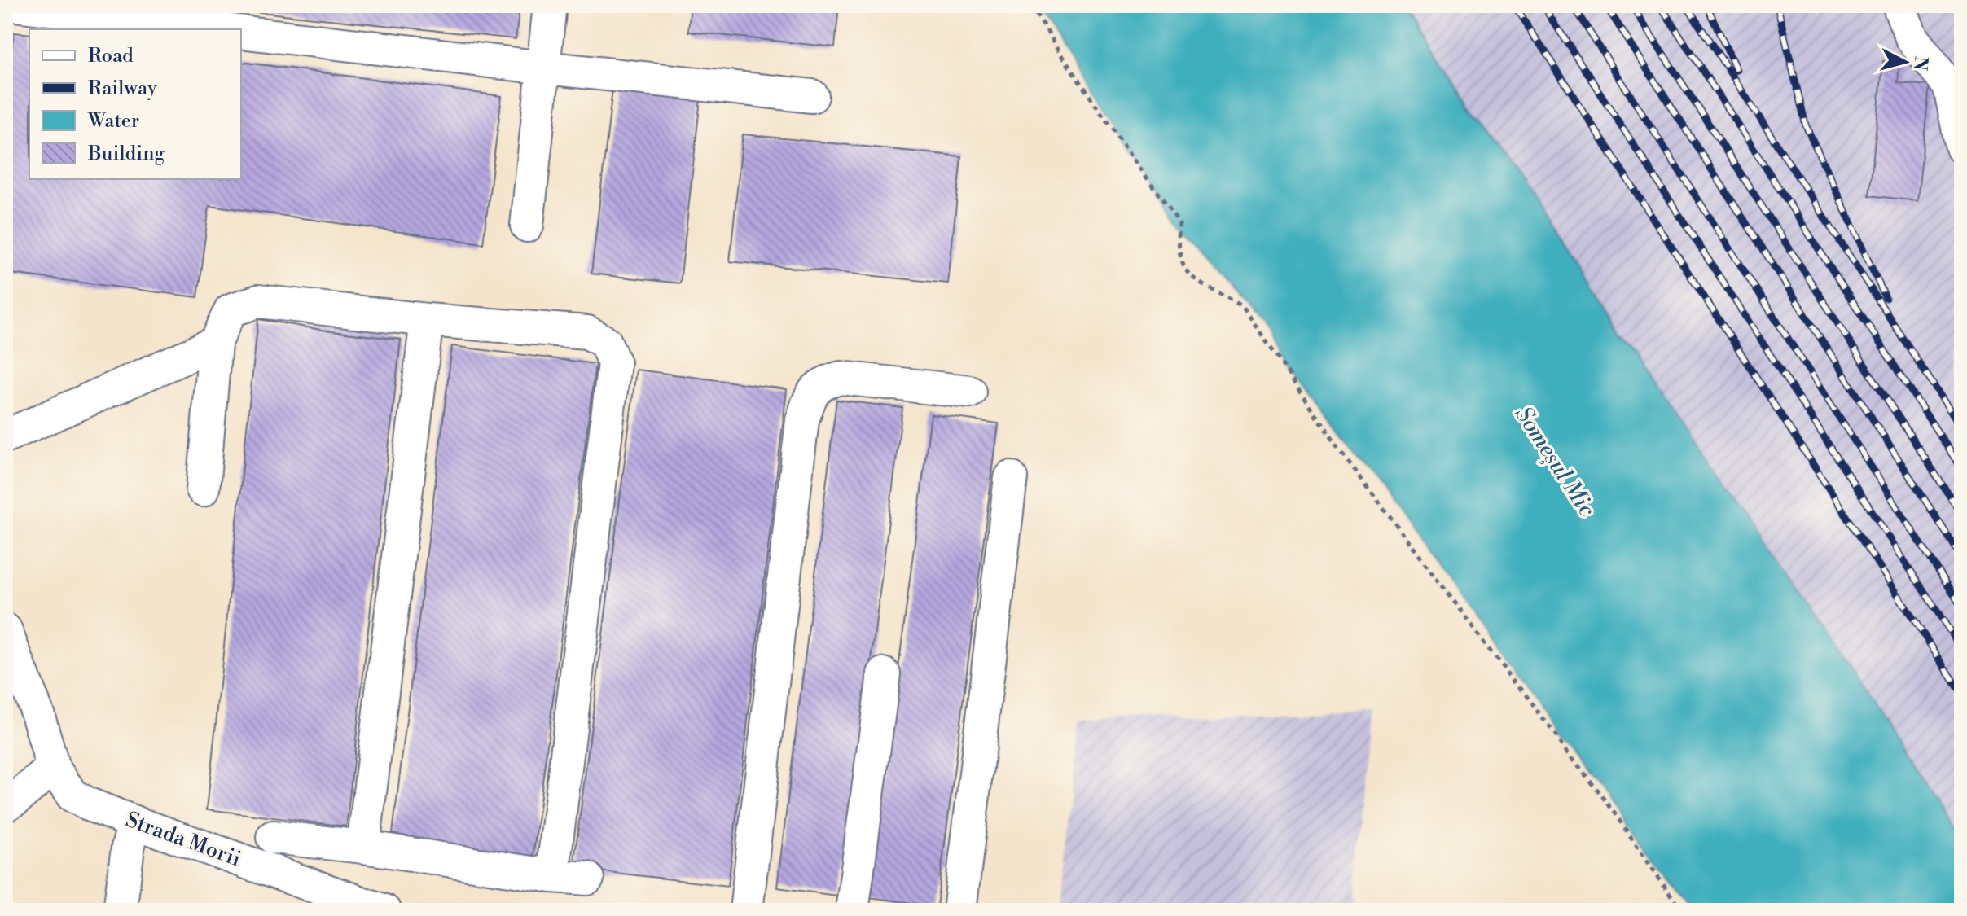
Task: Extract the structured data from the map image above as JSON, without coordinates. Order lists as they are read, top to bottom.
{
  "streets": {
    "street": ["Strada Morii"]
  },
  "water": ["Someșul Mic"],
  "legend": [
    "Road",
    "Railway",
    "Water",
    "Building"
  ],
  "north": "right"
}
